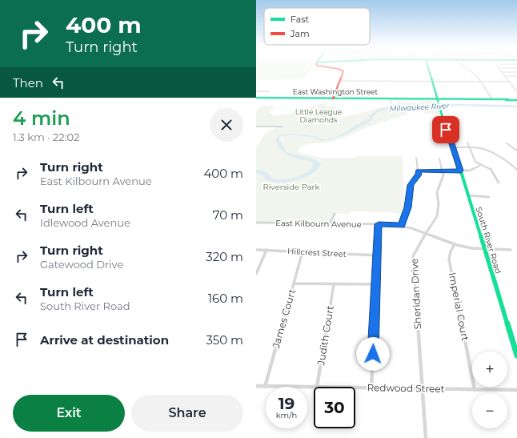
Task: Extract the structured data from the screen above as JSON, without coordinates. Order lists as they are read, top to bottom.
{
  "streets": {
    "street": [
      "East Washington Street",
      "East Kilbourn Avenue",
      "South River Road",
      "Hillcrest Street",
      "Sheridan Drive",
      "Imperial Court",
      "James Court",
      "Judith Court",
      "Redwood Street"
    ]
  },
  "crossings": [
    ["East Washington Street", "South River Road"],
    ["East Kilbourn Avenue", "South River Road"],
    ["East Kilbourn Avenue", "Sheridan Drive"],
    ["East Kilbourn Avenue", "Imperial Court"],
    ["Hillcrest Street", "James Court"],
    ["Sheridan Drive", "Redwood Street"],
    ["Imperial Court", "Redwood Street"],
    ["James Court", "Redwood Street"],
    ["Judith Court", "Redwood Street"]
  ],
  "water": ["Milwaukee River"],
  "parks": ["Little League Diamonds", "Riverside Park"],
  "legend": ["Fast", "Jam"],
  "page": {
    "turn": ["400 m", "Turn right"],
    "then": "Then",
    "heading": ["4 min", "1.3 km · 22:02"],
    "list": [
      {
        "name": "Turn right",
        "note": "East Kilbourn Avenue",
        "value": "400 m"
      },
      {
        "name": "Turn left",
        "note": "Idlewood Avenue",
        "value": "70 m"
      },
      {
        "name": "Turn right",
        "note": "Gatewood Drive",
        "value": "320 m"
      },
      {
        "name": "Turn left",
        "note": "South River Road",
        "value": "160 m"
      },
      {
        "name": "Arrive at destination",
        "value": "350 m"
      }
    ],
    "map_buttons": ["+", "−"],
    "speed": "19 km/h",
    "limit": "30",
    "buttons": ["Exit", "Share"]
  }
}
